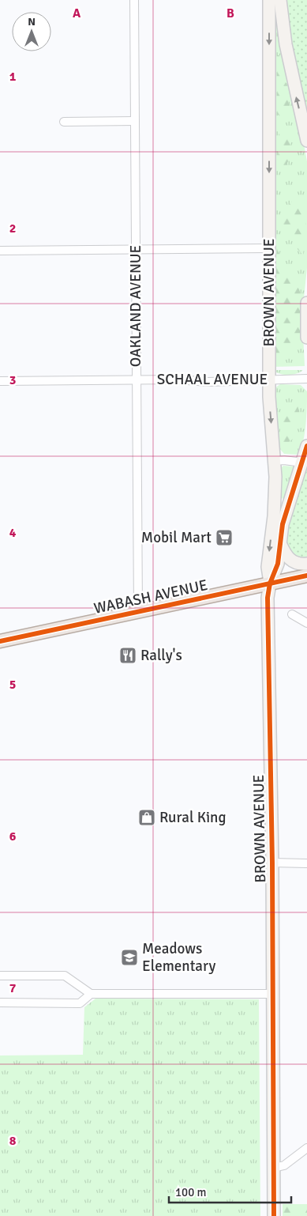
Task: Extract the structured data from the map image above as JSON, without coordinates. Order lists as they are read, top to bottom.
{
  "streets": {
    "main road": ["WABASH AVENUE"],
    "street": ["BROWN AVENUE", "OAKLAND AVENUE", "SCHAAL AVENUE"]
  },
  "crossings": [
    ["BROWN AVENUE", "SCHAAL AVENUE"],
    ["BROWN AVENUE", "WABASH AVENUE"],
    ["OAKLAND AVENUE", "SCHAAL AVENUE"],
    ["OAKLAND AVENUE", "WABASH AVENUE"]
  ],
  "places": {
    "supermarket": ["Mobil Mart"],
    "restaurant": ["Rally's"],
    "shop": ["Rural King"],
    "school or university": ["Meadows Elementary"]
  },
  "scale_bar": "100 m",
  "north": "top",
  "grid": {
    "columns": ["A", "B"],
    "rows": [
      "1",
      "2",
      "3",
      "4",
      "5",
      "6",
      "7",
      "8"
    ]
  }
}
